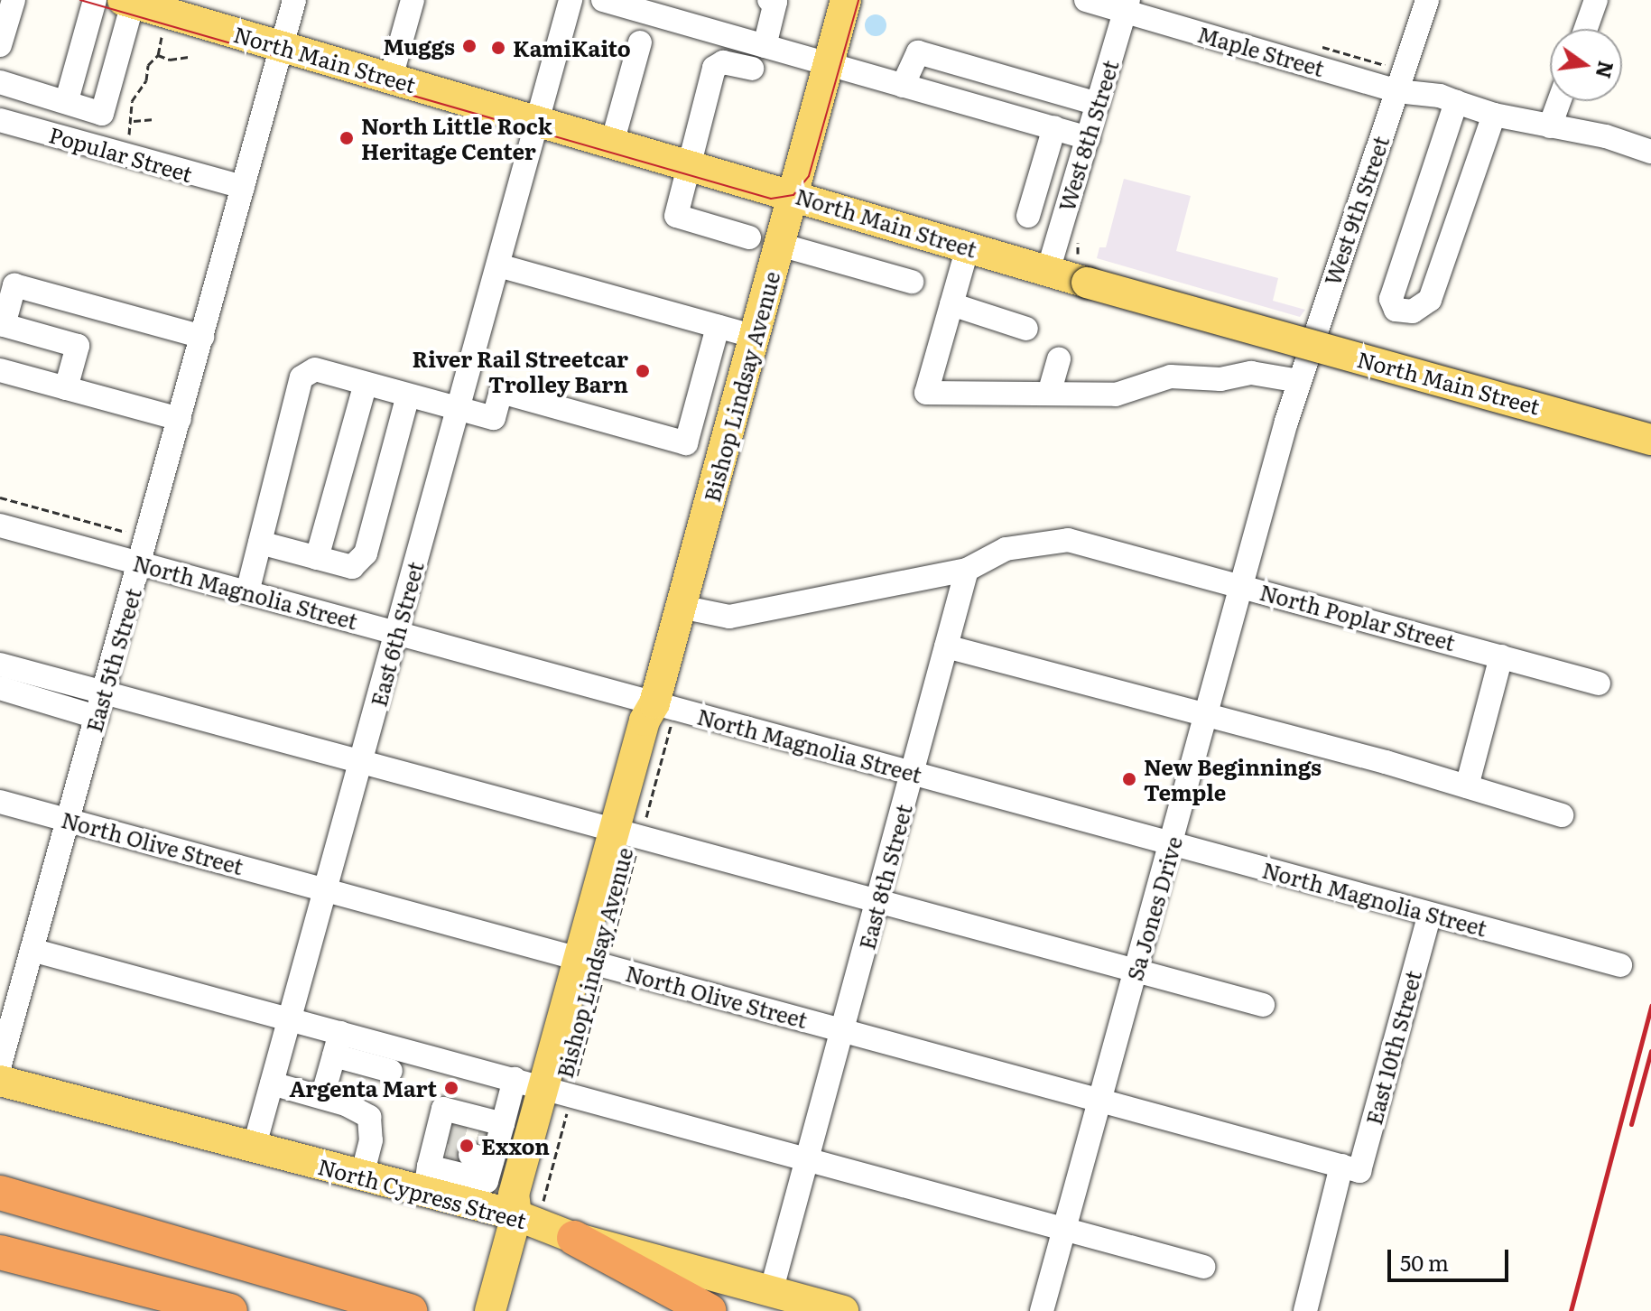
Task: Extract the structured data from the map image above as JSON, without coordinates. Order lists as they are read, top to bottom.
{
  "streets": {
    "main road": ["North Main Street", "Bishop Lindsay Avenue", "North Cypress Street"],
    "street": [
      "Maple Street",
      "West 8th Street",
      "Popular Street",
      "West 9th Street",
      "North Magnolia Street",
      "North Poplar Street",
      "East 6th Street",
      "East 5th Street",
      "North Olive Street",
      "East 8th Street",
      "Sa Jones Drive",
      "East 10th Street"
    ]
  },
  "crossings": [
    ["Maple Street", "West 8th Street"],
    ["Maple Street", "West 9th Street"],
    ["North Main Street", "West 8th Street"],
    ["North Main Street", "Bishop Lindsay Avenue"],
    ["North Main Street", "East 6th Street"],
    ["North Main Street", "East 5th Street"],
    ["Popular Street", "East 5th Street"],
    ["West 9th Street", "Sa Jones Drive"],
    ["Bishop Lindsay Avenue", "North Magnolia Street"],
    ["Bishop Lindsay Avenue", "North Olive Street"],
    ["Bishop Lindsay Avenue", "North Cypress Street"],
    ["North Magnolia Street", "East 6th Street"],
    ["North Magnolia Street", "East 5th Street"],
    ["North Magnolia Street", "East 8th Street"],
    ["North Magnolia Street", "Sa Jones Drive"],
    ["North Magnolia Street", "East 10th Street"],
    ["North Poplar Street", "East 8th Street"],
    ["North Poplar Street", "Sa Jones Drive"],
    ["East 6th Street", "North Olive Street"],
    ["East 6th Street", "North Cypress Street"],
    ["East 5th Street", "North Olive Street"],
    ["North Olive Street", "East 8th Street"],
    ["North Olive Street", "Sa Jones Drive"],
    ["North Olive Street", "East 10th Street"],
    ["East 8th Street", "North Cypress Street"]
  ],
  "places": [
    "Muggs",
    "KamiKaito",
    "North Little Rock Heritage Center",
    "River Rail Streetcar Trolley Barn",
    "New Beginnings Temple",
    "Argenta Mart",
    "Exxon"
  ],
  "scale_bar": "50 m",
  "north": "right"
}
